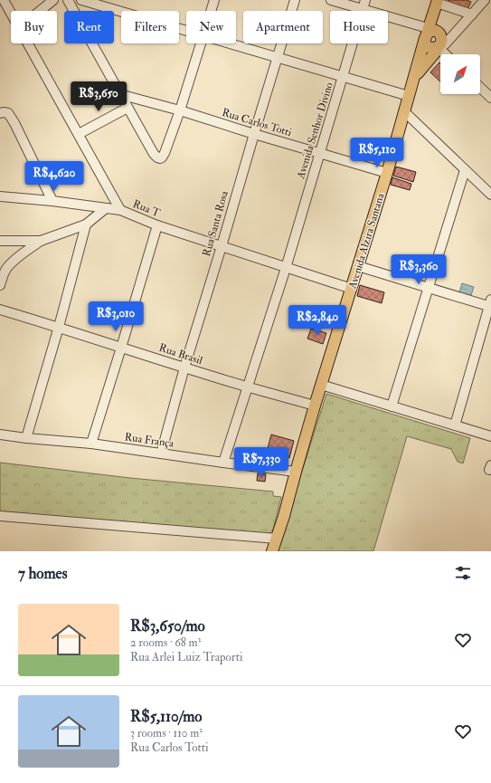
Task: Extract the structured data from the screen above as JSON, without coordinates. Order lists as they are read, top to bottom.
{
  "streets": {
    "main road": ["Avenida Alzira Santana"],
    "street": [
      "Rua Carlos Totti",
      "Avenida Senhor Divino",
      "Rua T",
      "Rua Santa Rosa",
      "Rua Brasil",
      "Rua França"
    ]
  },
  "crossings": [
    ["Rua Carlos Totti", "Avenida Senhor Divino"],
    ["Rua Carlos Totti", "Rua Santa Rosa"],
    ["Rua Carlos Totti", "Avenida Alzira Santana"],
    ["Avenida Senhor Divino", "Rua T"],
    ["Avenida Senhor Divino", "Rua Brasil"],
    ["Avenida Senhor Divino", "Rua França"],
    ["Rua T", "Rua Santa Rosa"],
    ["Rua T", "Avenida Alzira Santana"],
    ["Rua Santa Rosa", "Rua Brasil"],
    ["Rua Santa Rosa", "Rua França"],
    ["Avenida Alzira Santana", "Rua Brasil"],
    ["Avenida Alzira Santana", "Rua França"]
  ],
  "north": "top right",
  "page": {
    "chip": [
      "Buy",
      "Rent",
      "Filters",
      "New",
      "Apartment",
      "House"
    ],
    "price": [
      "R$3,650",
      "R$5,110",
      "R$4,620",
      "R$3,360",
      "R$3,010",
      "R$2,840",
      "R$7,330"
    ],
    "heading": "7 homes",
    "list": [
      {
        "name": "R$3,650/mo",
        "note": "2 rooms · 68 m² · Rua Arlei Luiz Traporti"
      },
      {
        "name": "R$5,110/mo",
        "note": "3 rooms · 110 m² · Rua Carlos Totti"
      }
    ]
  }
}
